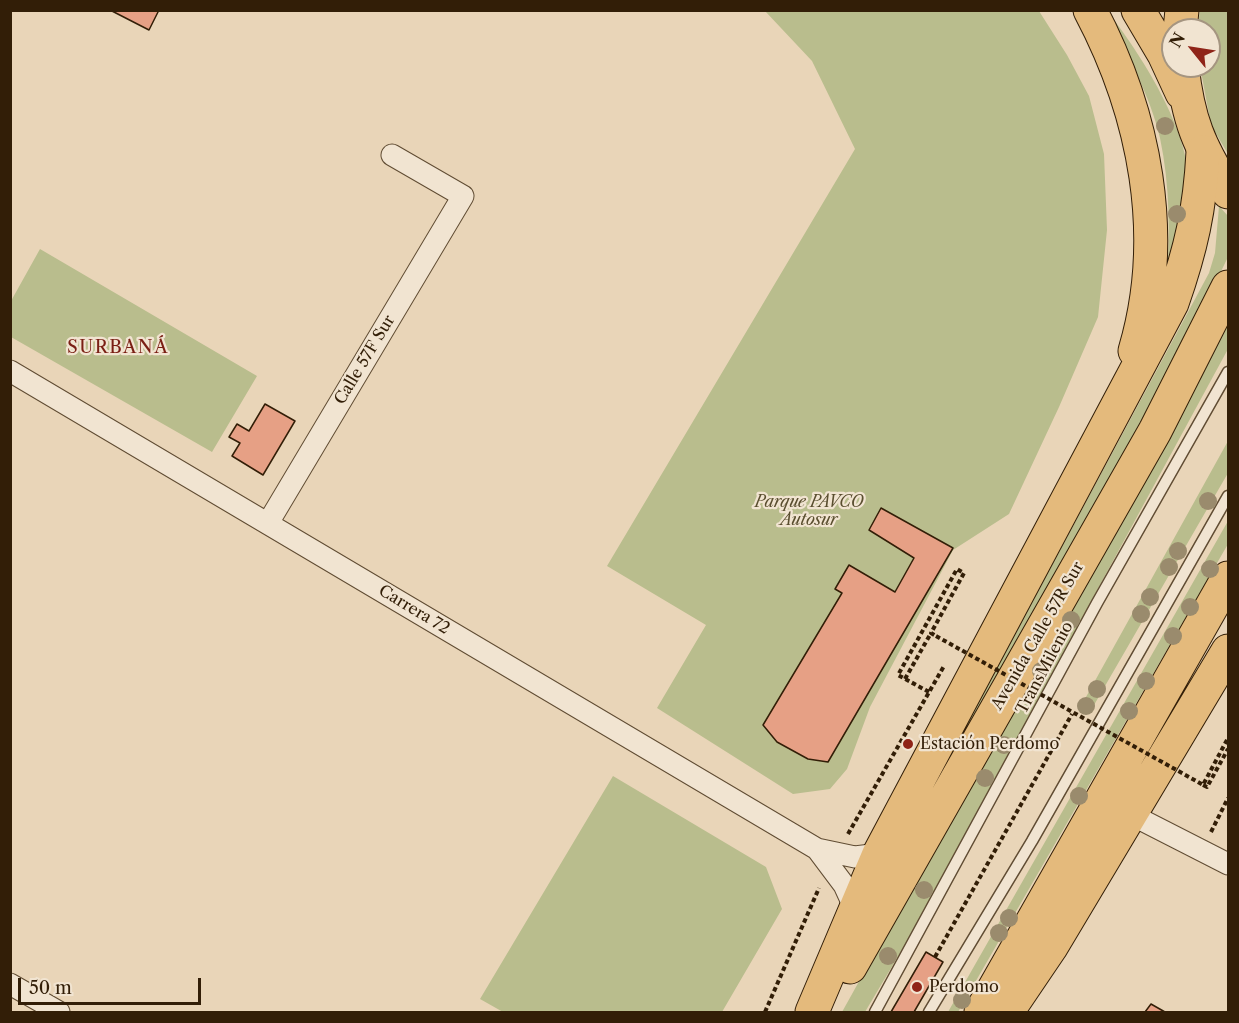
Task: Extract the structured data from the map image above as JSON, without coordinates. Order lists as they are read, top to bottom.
{
  "streets": {
    "main road": ["Avenida Calle 57R Sur"],
    "street": ["Calle 57F Sur", "Carrera 72"],
    "lane": ["TransMilenio"]
  },
  "crossings": [
    ["Calle 57F Sur", "Carrera 72"]
  ],
  "districts": ["SURBANÁ"],
  "parks": ["Parque PAVCO Autosur"],
  "places": ["Estación Perdomo", "Perdomo"],
  "scale_bar": "50 m",
  "north": "top left"
}
